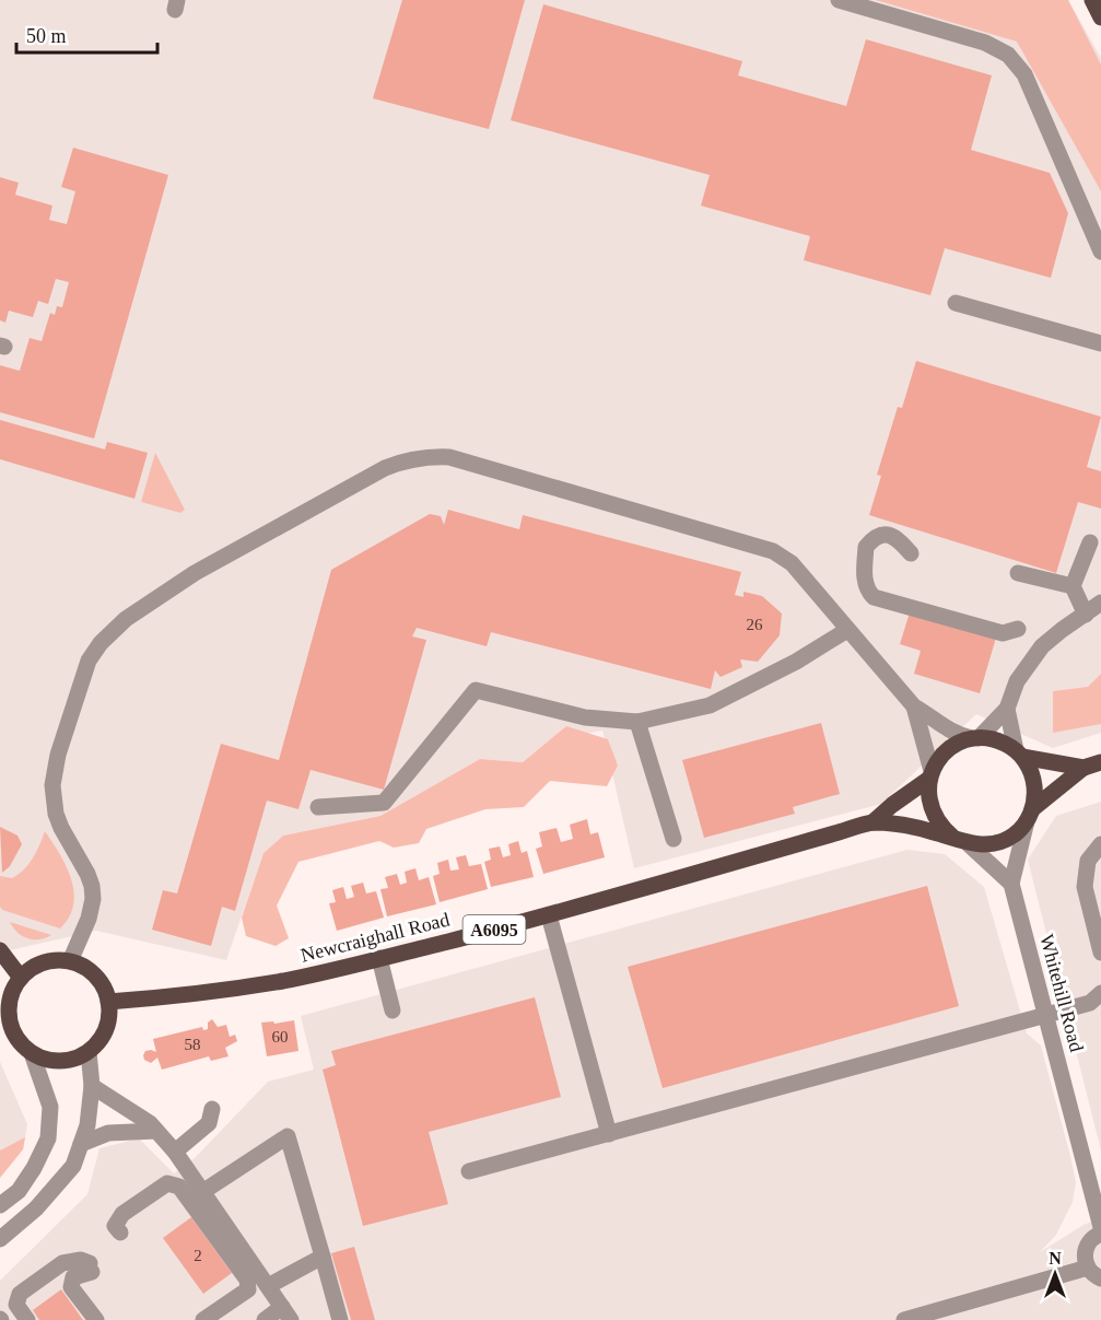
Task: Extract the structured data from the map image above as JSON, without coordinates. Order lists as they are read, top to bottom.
{
  "streets": {
    "main road": ["A6095", "Newcraighall Road"],
    "street": ["Whitehill Road"]
  },
  "crossings": [
    ["Newcraighall Road", "Whitehill Road"]
  ],
  "house_numbers": [
    "26",
    "60",
    "58",
    "2"
  ],
  "scale_bar": "50 m",
  "north": "top"
}
